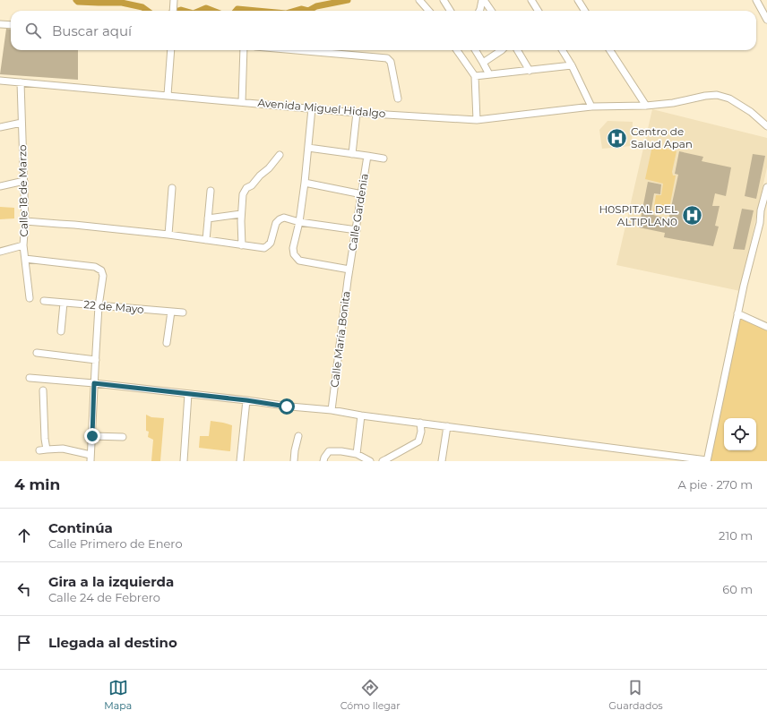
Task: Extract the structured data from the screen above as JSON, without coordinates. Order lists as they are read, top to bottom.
{
  "streets": {
    "street": [
      "Avenida Miguel Hidalgo",
      "Calle 18 de Marzo",
      "Calle Gardenia",
      "22 de Mayo",
      "Calle María Bonita"
    ]
  },
  "crossings": [
    ["Avenida Miguel Hidalgo", "Calle 18 de Marzo"],
    ["Calle Gardenia", "Calle María Bonita"]
  ],
  "places": {
    "hospital": ["Centro de Salud Apan", "H0SPITAL DEL ALTIPLAN0"]
  },
  "page": {
    "search": "Buscar aquí",
    "heading": ["4 min", "A pie · 270 m"],
    "list": [
      ["Continúa", "Calle Primero de Enero", "210 m"],
      ["Gira a la izquierda", "Calle 24 de Febrero", "60 m"],
      "Llegada al destino"
    ],
    "nav": ["Mapa", "Cómo llegar", "Guardados"]
  }
}
